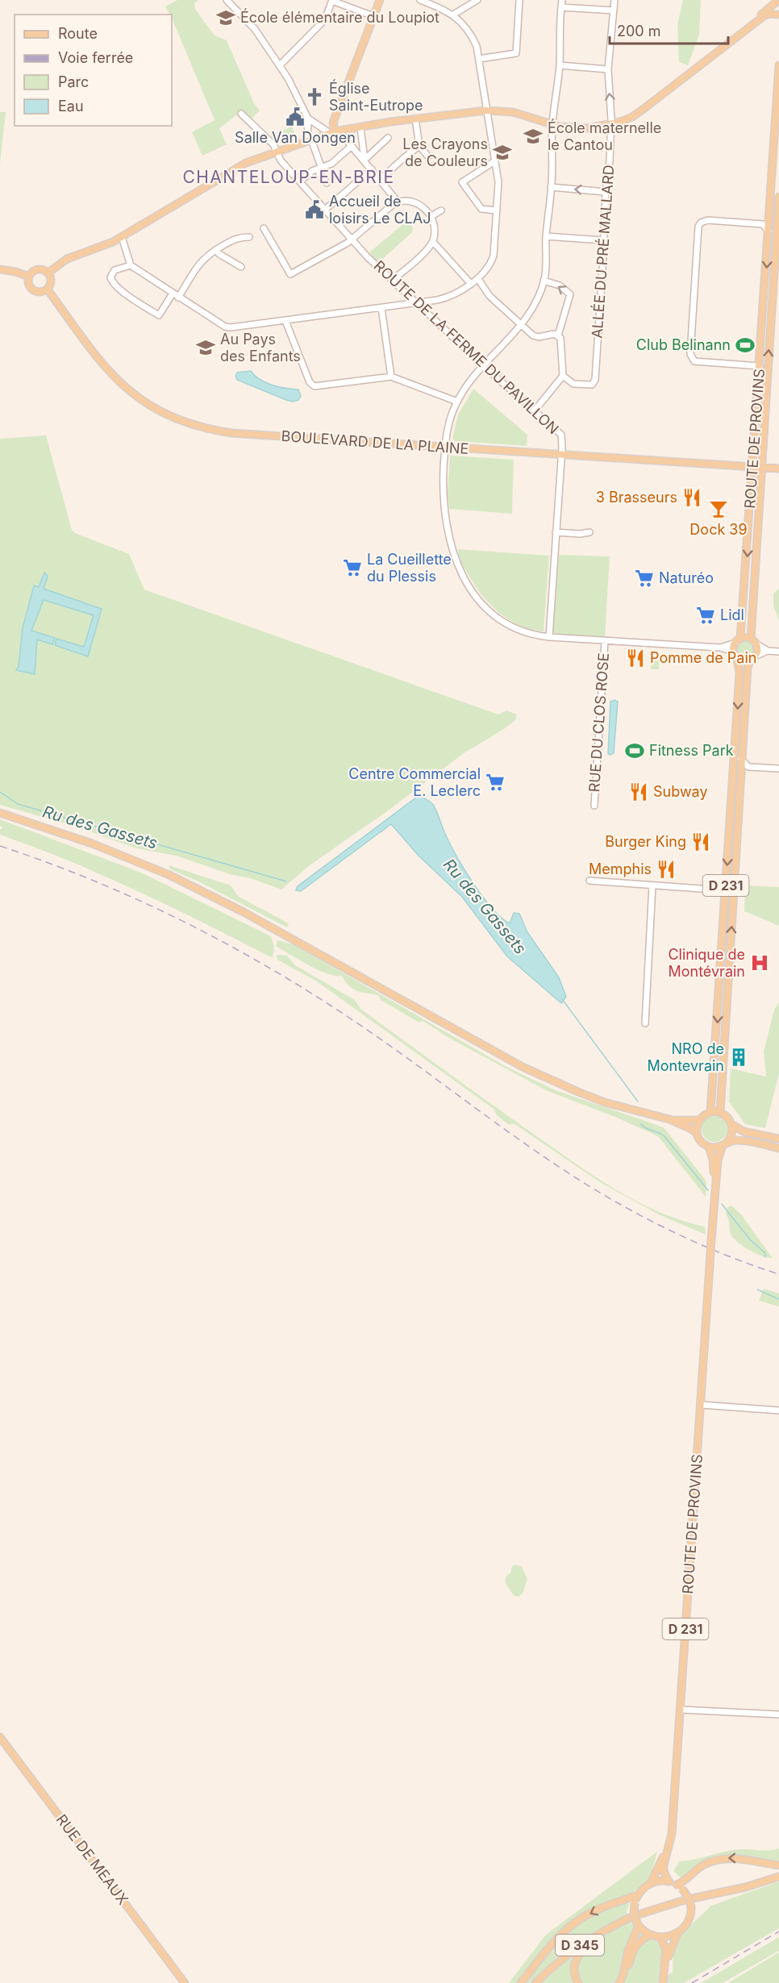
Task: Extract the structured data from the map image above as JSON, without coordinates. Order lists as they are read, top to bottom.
{
  "streets": {
    "main road": [
      "ROUTE DE PROVINS",
      "BOULEVARD DE LA PLAINE",
      "D 231",
      "RUE DE MEAUX",
      "D 345"
    ],
    "street": ["ALLÉE DU PRÉ MALLARD", "ROUTE DE LA FERME DU PAVILLON", "RUE DU CLOS ROSE"]
  },
  "crossings": [
    ["ROUTE DE LA FERME DU PAVILLON", "BOULEVARD DE LA PLAINE"],
    ["ROUTE DE PROVINS", "BOULEVARD DE LA PLAINE"],
    ["ROUTE DE PROVINS", "D 231"]
  ],
  "districts": ["CHANTELOUP-EN-BRIE"],
  "water": ["Ru des Gassets"],
  "places": {
    "school or university": [
      "École élémentaire du Loupiot",
      "École maternelle le Cantou",
      "Les Crayons de Couleurs",
      "Au Pays des Enfants"
    ],
    "church": ["Église Saint-Eutrope"],
    "public building": ["Salle Van Dongen", "Accueil de loisirs Le CLAJ"],
    "sports": ["Club Belinann", "Fitness Park"],
    "restaurant": [
      "3 Brasseurs",
      "Pomme de Pain",
      "Subway",
      "Burger King",
      "Memphis"
    ],
    "bar": ["Dock 39"],
    "supermarket": [
      "La Cueillette du Plessis",
      "Naturéo",
      "Lidl",
      "Centre Commercial E. Leclerc"
    ],
    "hospital": ["Clinique de Montévrain"],
    "building": ["NRO de Montevrain"]
  },
  "legend": [
    "Route",
    "Voie ferrée",
    "Parc",
    "Eau"
  ],
  "scale_bar": "200 m"
}
